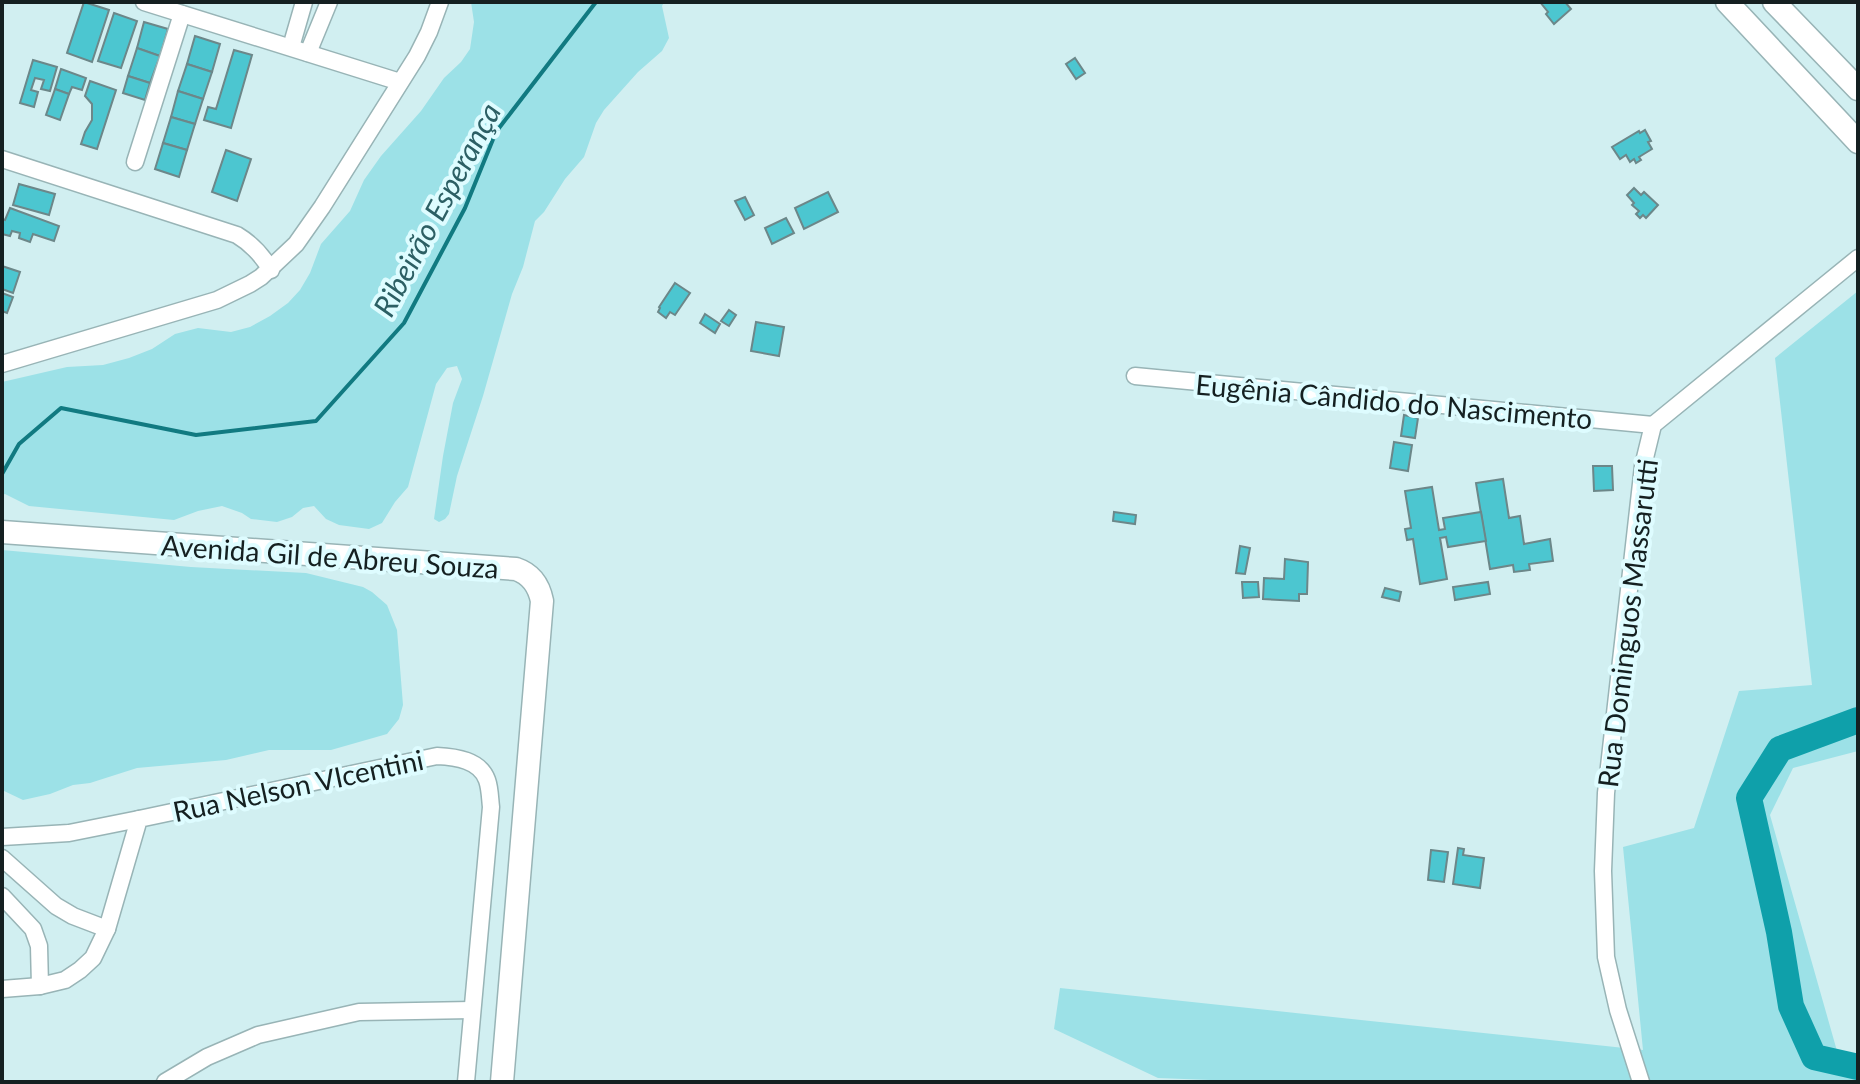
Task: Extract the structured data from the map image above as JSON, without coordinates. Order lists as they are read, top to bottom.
{
  "streets": {
    "street": [
      "Eugênia Cândido do Nascimento",
      "Avenida Gil de Abreu Souza",
      "Rua Dominguos Massarutti",
      "Rua Nelson VIcentini"
    ]
  },
  "crossings": [
    ["Eugênia Cândido do Nascimento", "Rua Dominguos Massarutti"]
  ],
  "water": ["Ribeirão Esperança"]
}
